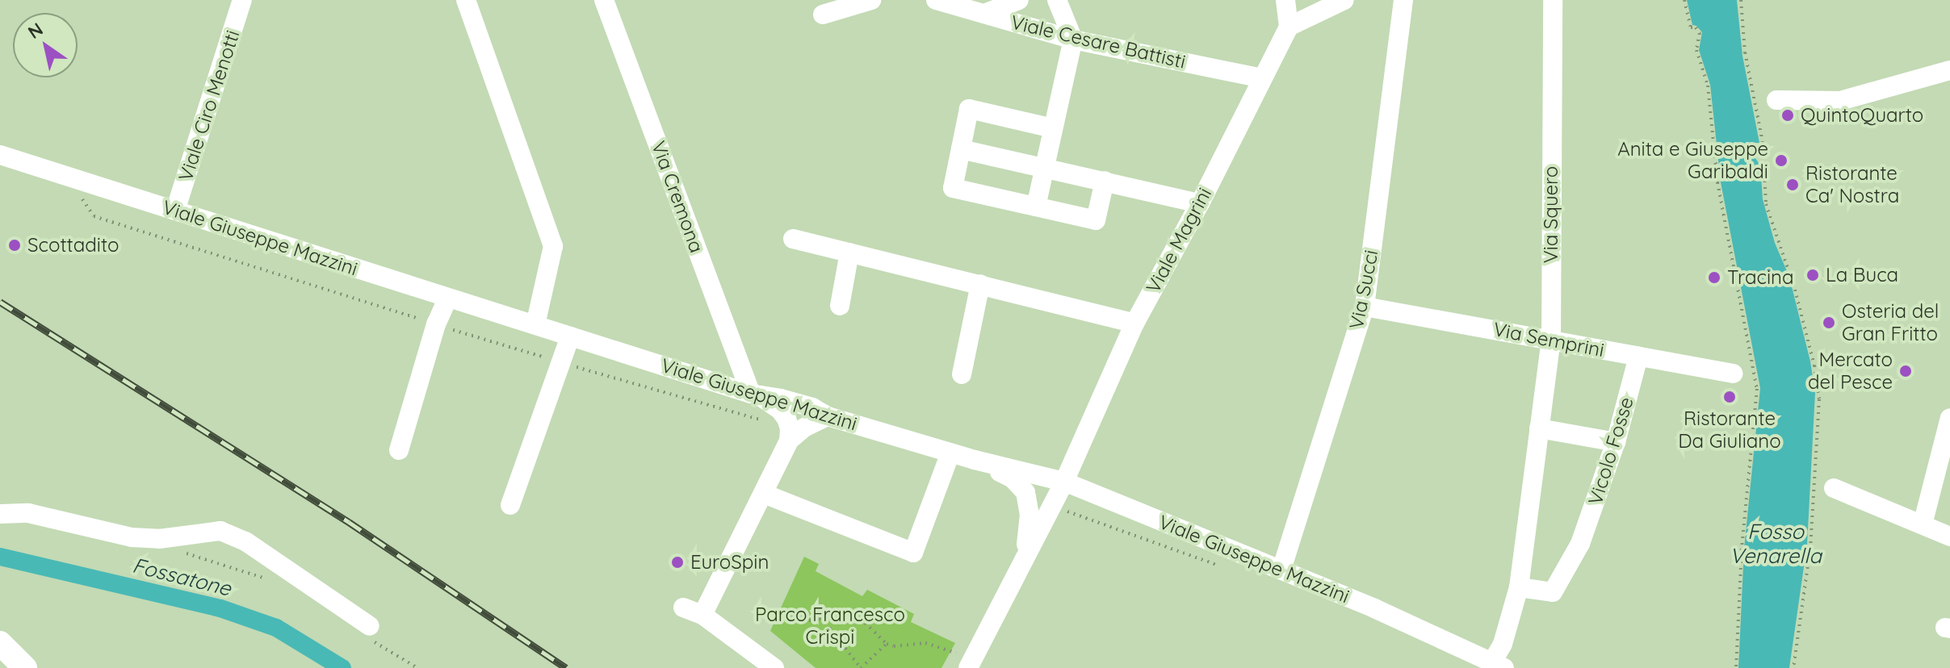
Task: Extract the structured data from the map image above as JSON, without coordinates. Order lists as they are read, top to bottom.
{
  "streets": {
    "street": [
      "Viale Cesare Battisti",
      "Viale Ciro Menotti",
      "Via Cremona",
      "Via Squero",
      "Viale Giuseppe Mazzini",
      "Viale Magrini",
      "Via Succi",
      "Via Semprini",
      "Vicolo Fosse"
    ]
  },
  "crossings": [
    ["Viale Cesare Battisti", "Viale Magrini"],
    ["Viale Ciro Menotti", "Viale Giuseppe Mazzini"],
    ["Via Cremona", "Viale Giuseppe Mazzini"],
    ["Via Squero", "Viale Giuseppe Mazzini"],
    ["Via Squero", "Via Semprini"],
    ["Via Squero", "Vicolo Fosse"],
    ["Viale Giuseppe Mazzini", "Viale Magrini"],
    ["Viale Giuseppe Mazzini", "Via Succi"],
    ["Via Succi", "Via Semprini"],
    ["Via Semprini", "Vicolo Fosse"]
  ],
  "water": ["Fosso Venarella", "Fossatone"],
  "parks": ["Parco Francesco Crispi"],
  "places": [
    "QuintoQuarto",
    "Anita e Giuseppe Garibaldi",
    "Ristorante Ca' Nostra",
    "Scottadito",
    "La Buca",
    "Tracina",
    "Osteria del Gran Fritto",
    "Mercato del Pesce",
    "Ristorante Da Giuliano",
    "EuroSpin"
  ],
  "north": "top left"
}
